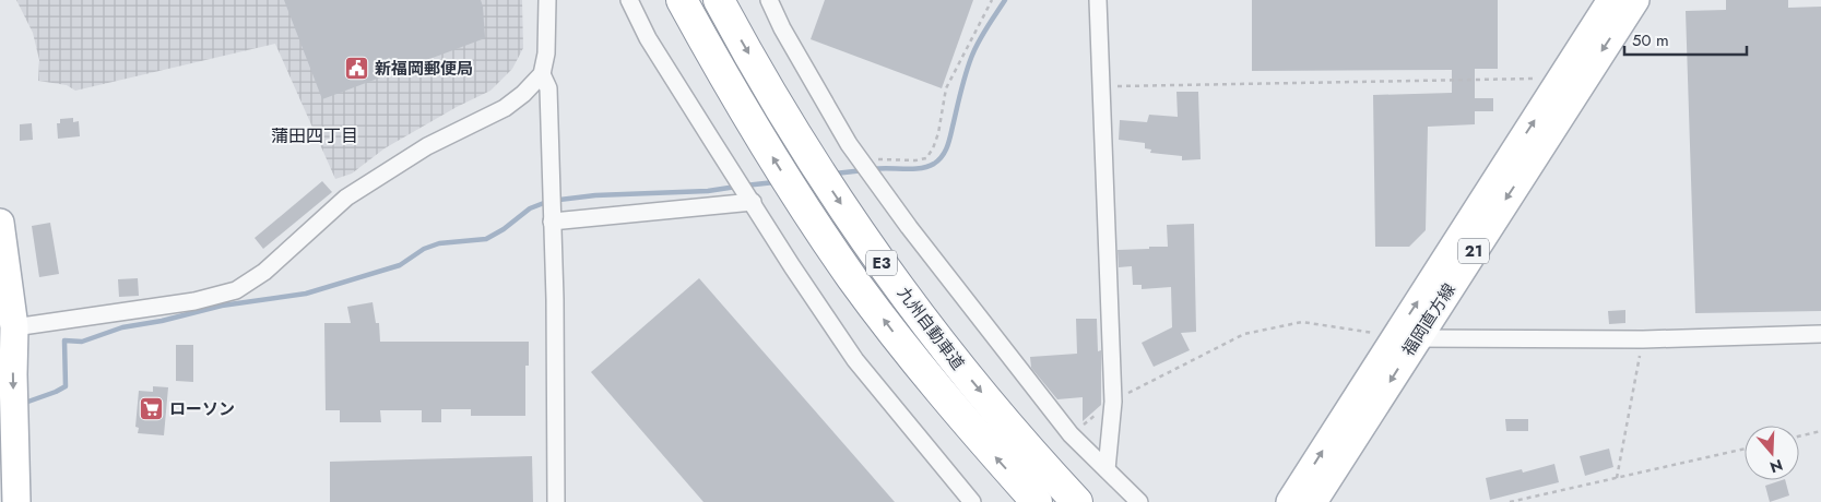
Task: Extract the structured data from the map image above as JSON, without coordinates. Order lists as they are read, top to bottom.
{
  "streets": {
    "highway": ["E3", "九州自動車道"],
    "main road": ["21", "福岡直方線"]
  },
  "districts": ["蒲田四丁目"],
  "places": {
    "public building": ["新福岡郵便局"],
    "supermarket": ["ローソン"]
  },
  "scale_bar": "50 m",
  "north": "bottom"
}
